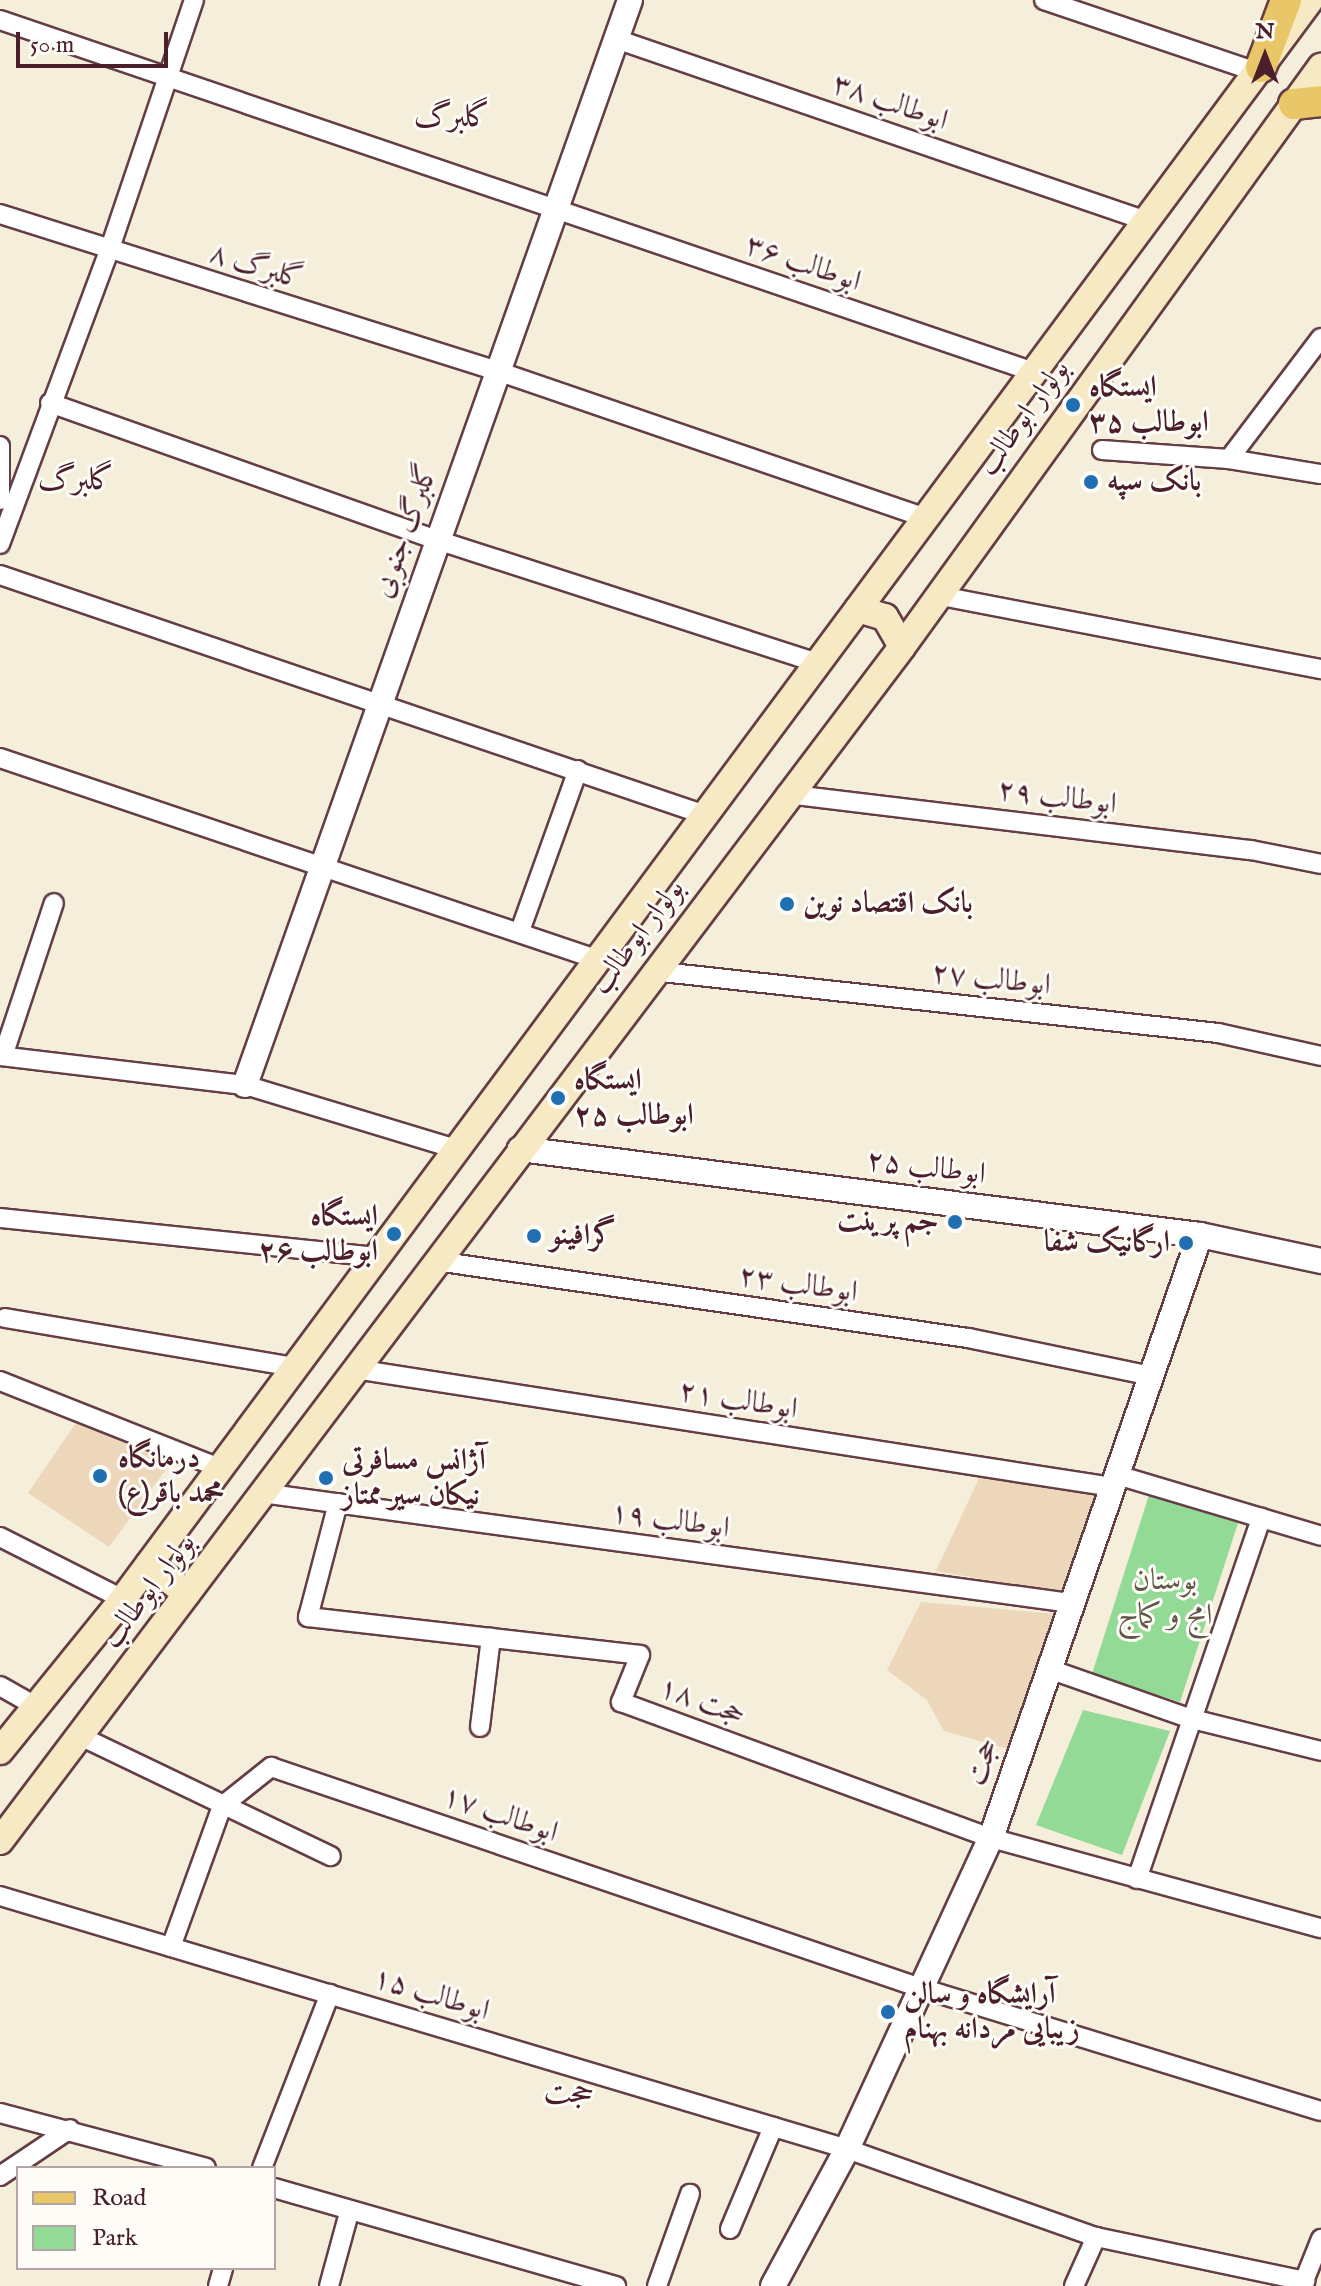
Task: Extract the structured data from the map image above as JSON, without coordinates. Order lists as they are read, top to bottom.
{
  "streets": {
    "main road": ["بولوار ابوطالب"],
    "street": [
      "ابوطالب ۳۸",
      "ابوطالب ۳۶",
      "گلبرگ ۸",
      "گلبرگ جنوبی",
      "ابوطالب ۲۹",
      "ابوطالب ۲۷",
      "ابوطالب ۲۵",
      "ابوطالب ۲۳",
      "ابوطالب ۲۱",
      "ابوطالب ۱۹",
      "حجت ۱۸",
      "حجت",
      "ابوطالب ۱۷",
      "ابوطالب ۱۵"
    ]
  },
  "crossings": [
    ["ابوطالب ۳۸", "بولوار ابوطالب"],
    ["ابوطالب ۳۸", "گلبرگ جنوبی"],
    ["ابوطالب ۳۶", "بولوار ابوطالب"],
    ["ابوطالب ۳۶", "گلبرگ جنوبی"],
    ["گلبرگ ۸", "بولوار ابوطالب"],
    ["گلبرگ ۸", "گلبرگ جنوبی"],
    ["بولوار ابوطالب", "ابوطالب ۲۹"],
    ["بولوار ابوطالب", "ابوطالب ۲۷"],
    ["بولوار ابوطالب", "ابوطالب ۲۵"],
    ["بولوار ابوطالب", "ابوطالب ۲۳"],
    ["بولوار ابوطالب", "ابوطالب ۲۱"],
    ["بولوار ابوطالب", "ابوطالب ۱۹"],
    ["ابوطالب ۲۵", "حجت"],
    ["ابوطالب ۲۳", "حجت"],
    ["ابوطالب ۲۱", "حجت"],
    ["ابوطالب ۱۹", "حجت ۱۸"],
    ["ابوطالب ۱۹", "حجت"],
    ["حجت ۱۸", "حجت"],
    ["حجت", "ابوطالب ۱۷"],
    ["حجت", "ابوطالب ۱۵"]
  ],
  "districts": ["گلبرگ", "گلبرگ", "حجت"],
  "parks": ["بوستان امج و کماج"],
  "places": [
    "ایستگاه ابوطالب ۳۵",
    "بانک سپه",
    "بانک اقتصاد نوین",
    "ایستگاه ابوطالب ۲۵",
    "جم پرینت",
    "ایستگاه ابوطالب ۲۶",
    "گرافینو",
    "ارگانیک شفا",
    "درمانگاه محمد باقر(ع)",
    "آژانس مسافرتی نیکان سیر ممتاز",
    "آرایشگاه و سالن زیبایی مردانه بهنام"
  ],
  "legend": ["Road", "Park"],
  "scale_bar": "50 m",
  "north": "top"
}
